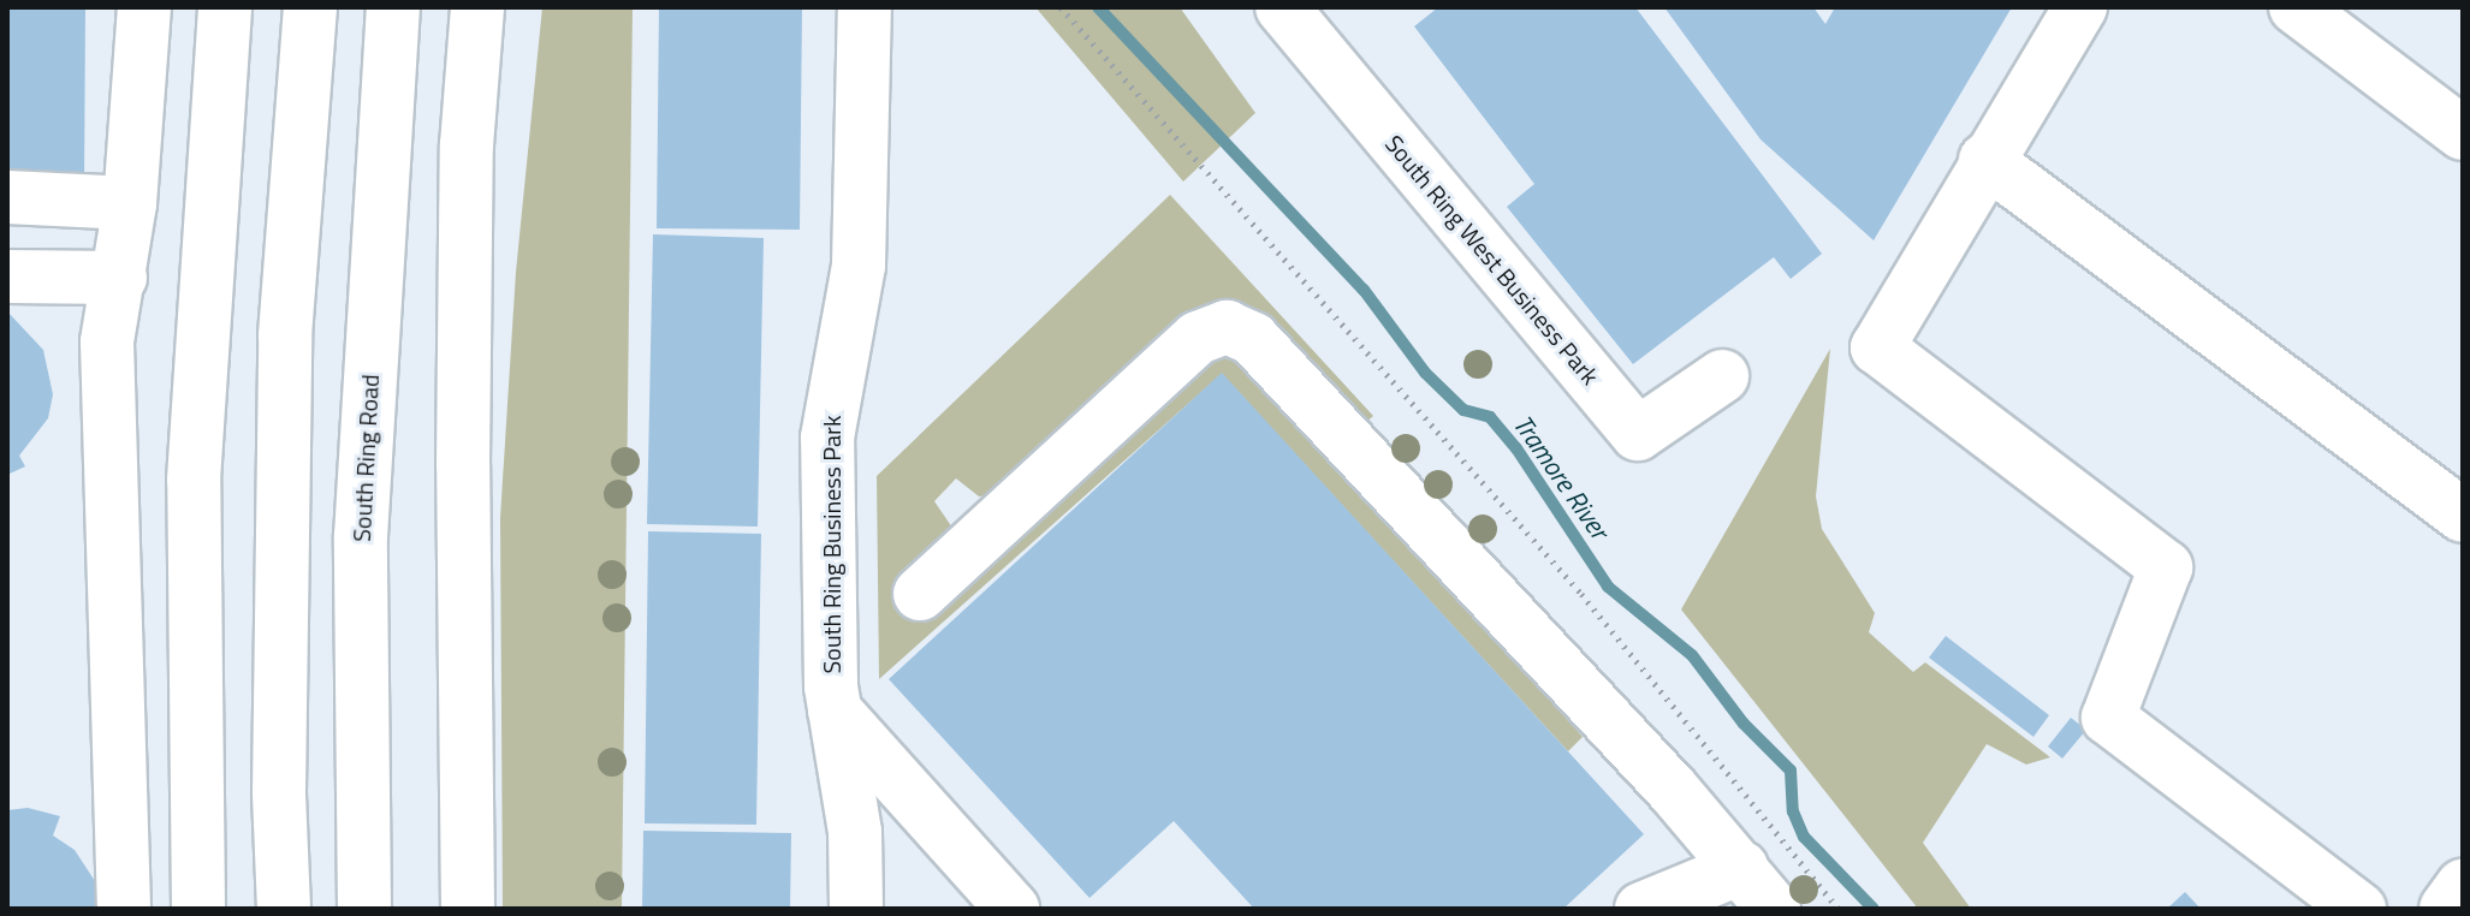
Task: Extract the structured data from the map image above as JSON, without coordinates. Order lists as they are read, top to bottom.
{
  "streets": {
    "main road": ["South Ring West Business Park", "South Ring Road", "South Ring Business Park"]
  },
  "water": ["Tramore River"]
}
